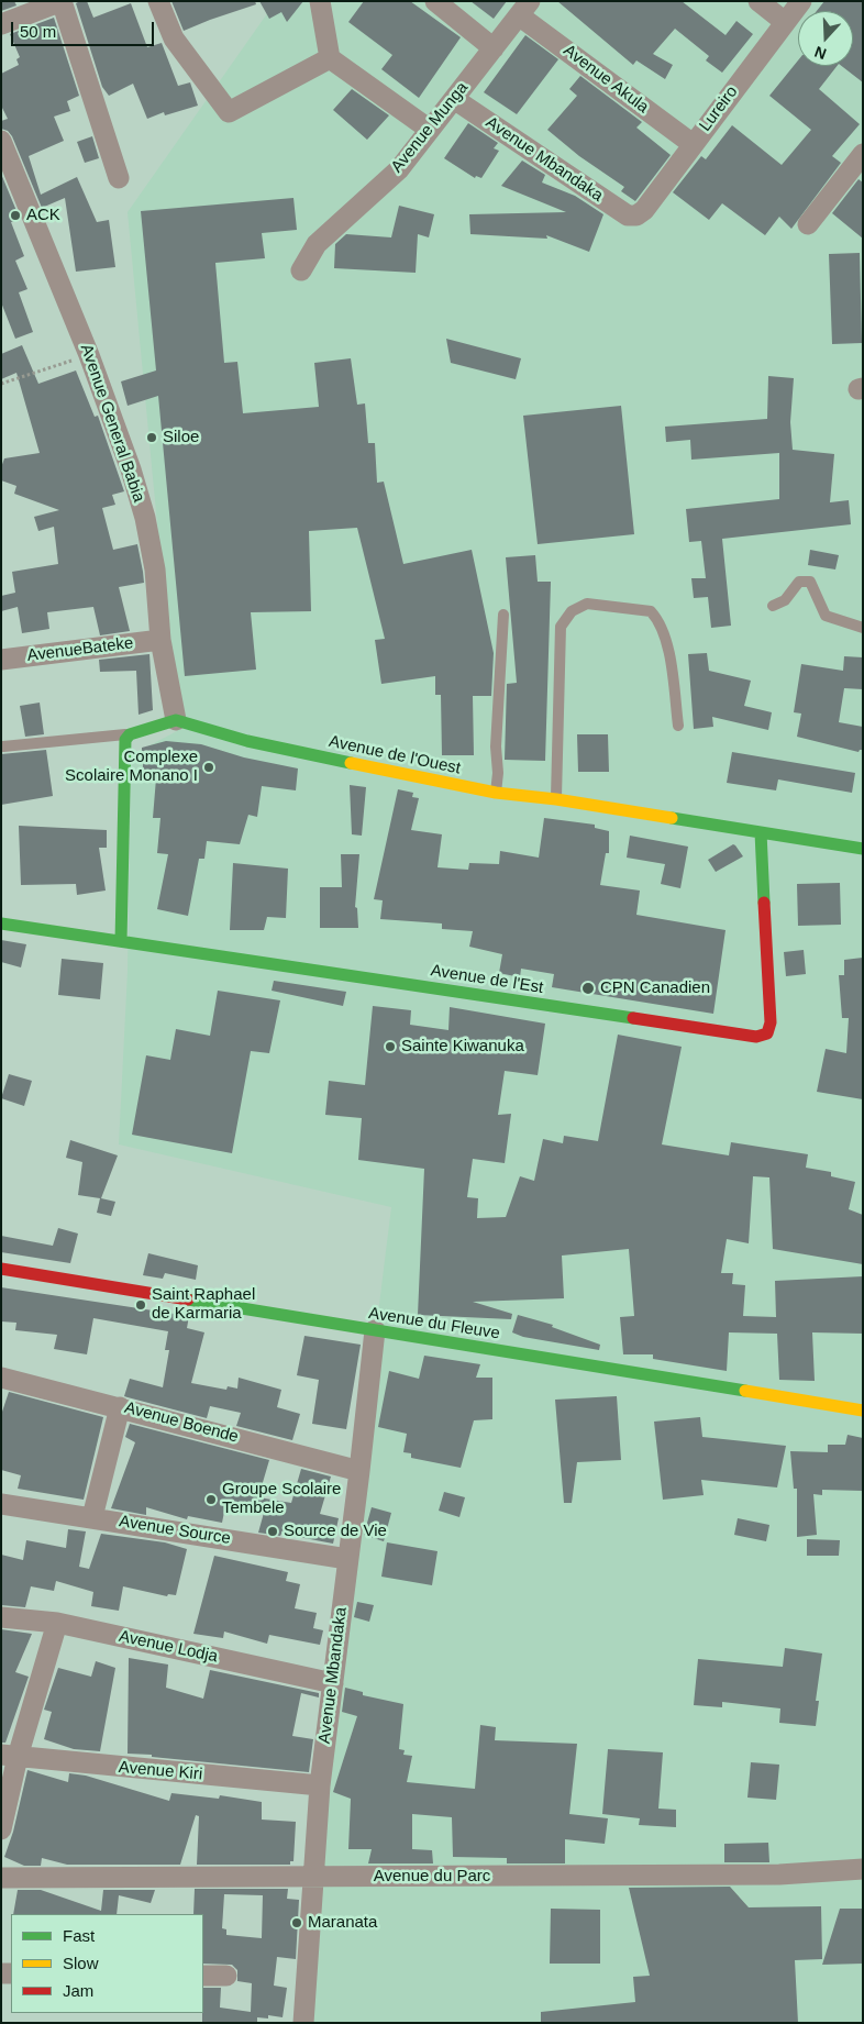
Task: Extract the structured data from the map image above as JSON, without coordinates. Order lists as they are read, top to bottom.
{
  "streets": {
    "street": [
      "Avenue Akula",
      "Lureiro",
      "Avenue Munga",
      "Avenue Mbandaka",
      "Avenue General Babia",
      "AvenueBateke",
      "Avenue de l'Ouest",
      "Avenue de l'Est",
      "Avenue du Fleuve",
      "Avenue Boende",
      "Avenue Source",
      "Avenue Lodja",
      "Avenue Kiri",
      "Avenue du Parc"
    ]
  },
  "crossings": [
    ["Avenue Akula", "Lureiro"],
    ["Avenue Akula", "Avenue Munga"],
    ["Lureiro", "Avenue Mbandaka"],
    ["Avenue Munga", "Avenue Mbandaka"],
    ["Avenue Mbandaka", "Avenue du Fleuve"],
    ["Avenue Mbandaka", "Avenue Boende"],
    ["Avenue Mbandaka", "Avenue Source"],
    ["Avenue Mbandaka", "Avenue Lodja"],
    ["Avenue Mbandaka", "Avenue Kiri"],
    ["Avenue Mbandaka", "Avenue du Parc"],
    ["Avenue General Babia", "AvenueBateke"],
    ["Avenue General Babia", "Avenue de l'Ouest"],
    ["Avenue de l'Ouest", "Avenue de l'Est"]
  ],
  "places": [
    "ACK",
    "Siloe",
    "Complexe Scolaire Monano I",
    "CPN Canadien",
    "Sainte Kiwanuka",
    "Saint Raphael de Karmaria",
    "Groupe Scolaire Tembele",
    "Source de Vie",
    "Maranata"
  ],
  "legend": ["Fast", "Slow", "Jam"],
  "scale_bar": "50 m",
  "north": "bottom"
}
